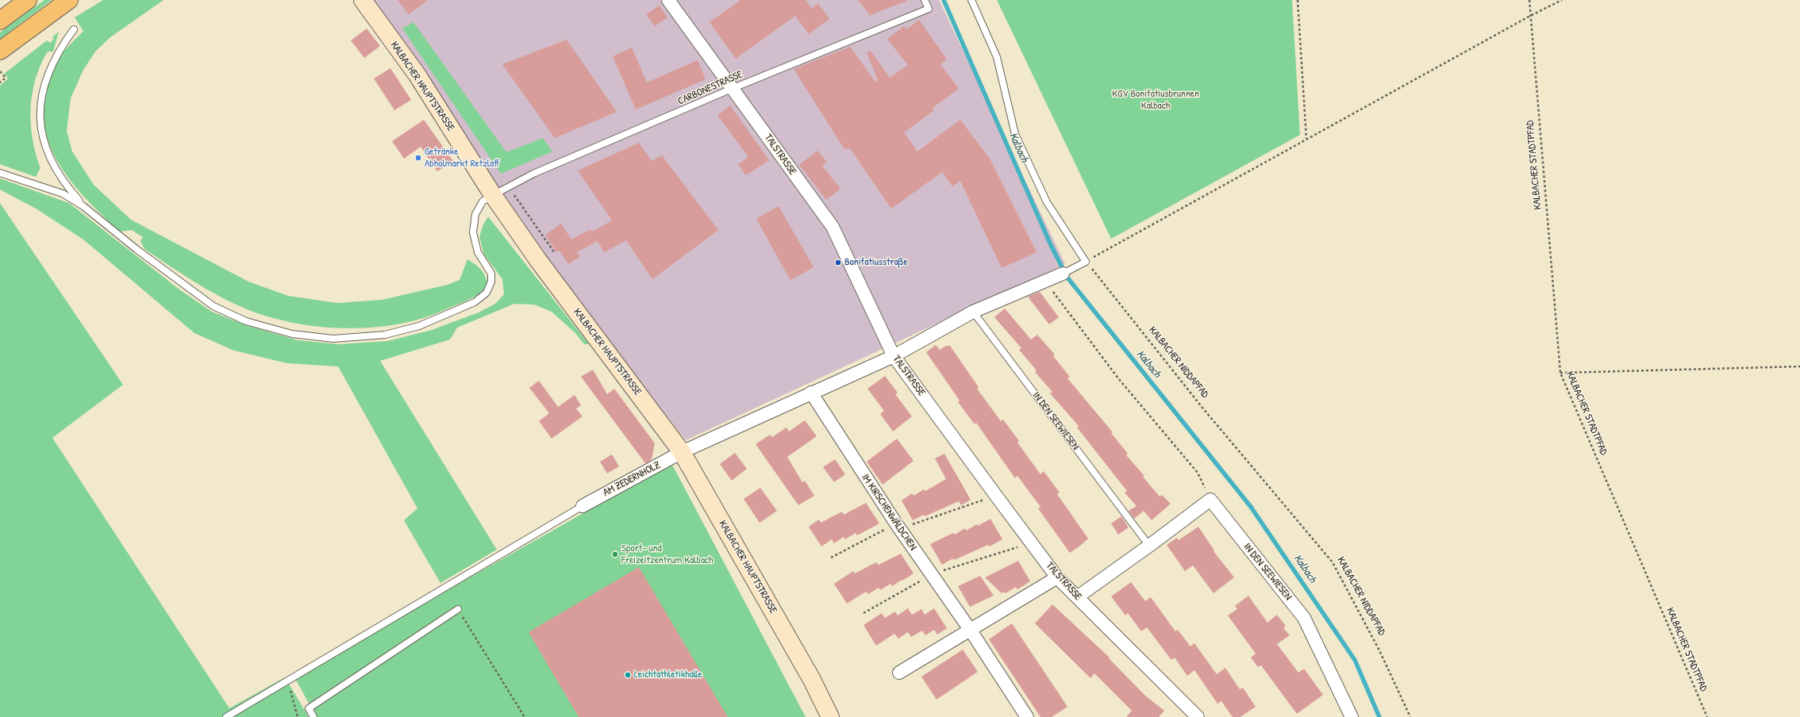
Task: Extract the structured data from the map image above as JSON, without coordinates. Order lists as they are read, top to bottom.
{
  "streets": {
    "street": [
      "KALBACHER HAUPTSTRASSE",
      "TALSTRASSE",
      "IN DEN SEEWIESEN",
      "AM ZEDERNHOLZ",
      "IM KIRSCHENWÄLDCHEN"
    ],
    "lane": ["CARBONESTRASSE"],
    "path": ["KALBACHER STADTPFAD", "KALBACHER NIDDAPFAD"]
  },
  "crossings": [
    ["KALBACHER HAUPTSTRASSE", "CARBONESTRASSE"],
    ["KALBACHER HAUPTSTRASSE", "AM ZEDERNHOLZ"],
    ["CARBONESTRASSE", "TALSTRASSE"]
  ],
  "water": ["Kalbach"],
  "parks": ["KGV Bonifatiusbrunnen Kalbach"],
  "places": [
    "Getränke Abholmarkt Retzlaff",
    "Bonifatiusstraße",
    "Sport- und Freizeitzentrum Kalbach",
    "Leichtathletikhalle"
  ]
}
